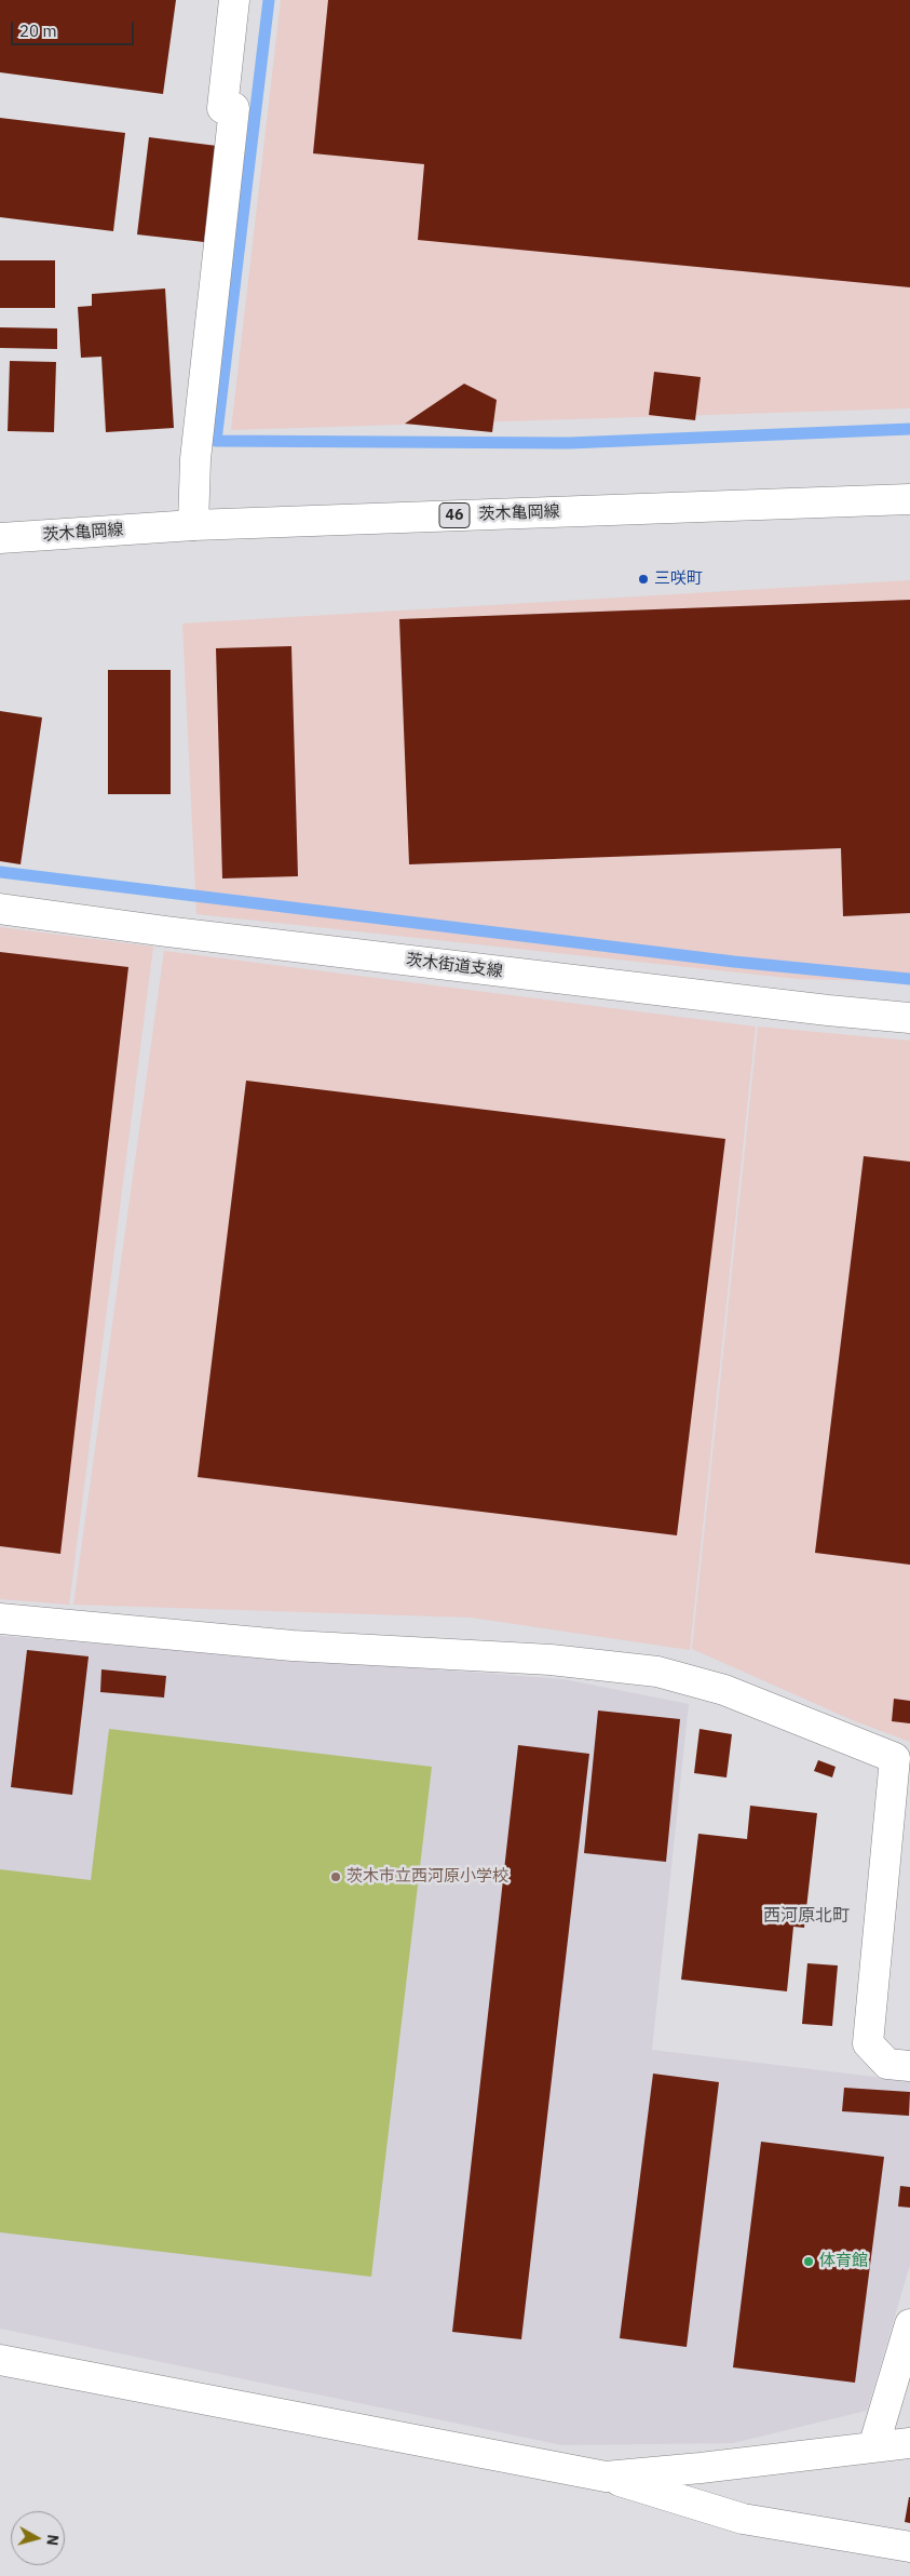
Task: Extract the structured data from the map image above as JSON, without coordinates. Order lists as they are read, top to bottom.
{
  "streets": {
    "street": ["茨木亀岡線", "46", "茨木街道支線"]
  },
  "districts": ["西河原北町"],
  "places": ["三咲町", "茨木市立西河原小学校", "体育館"],
  "scale_bar": "20 m",
  "north": "right"
}
